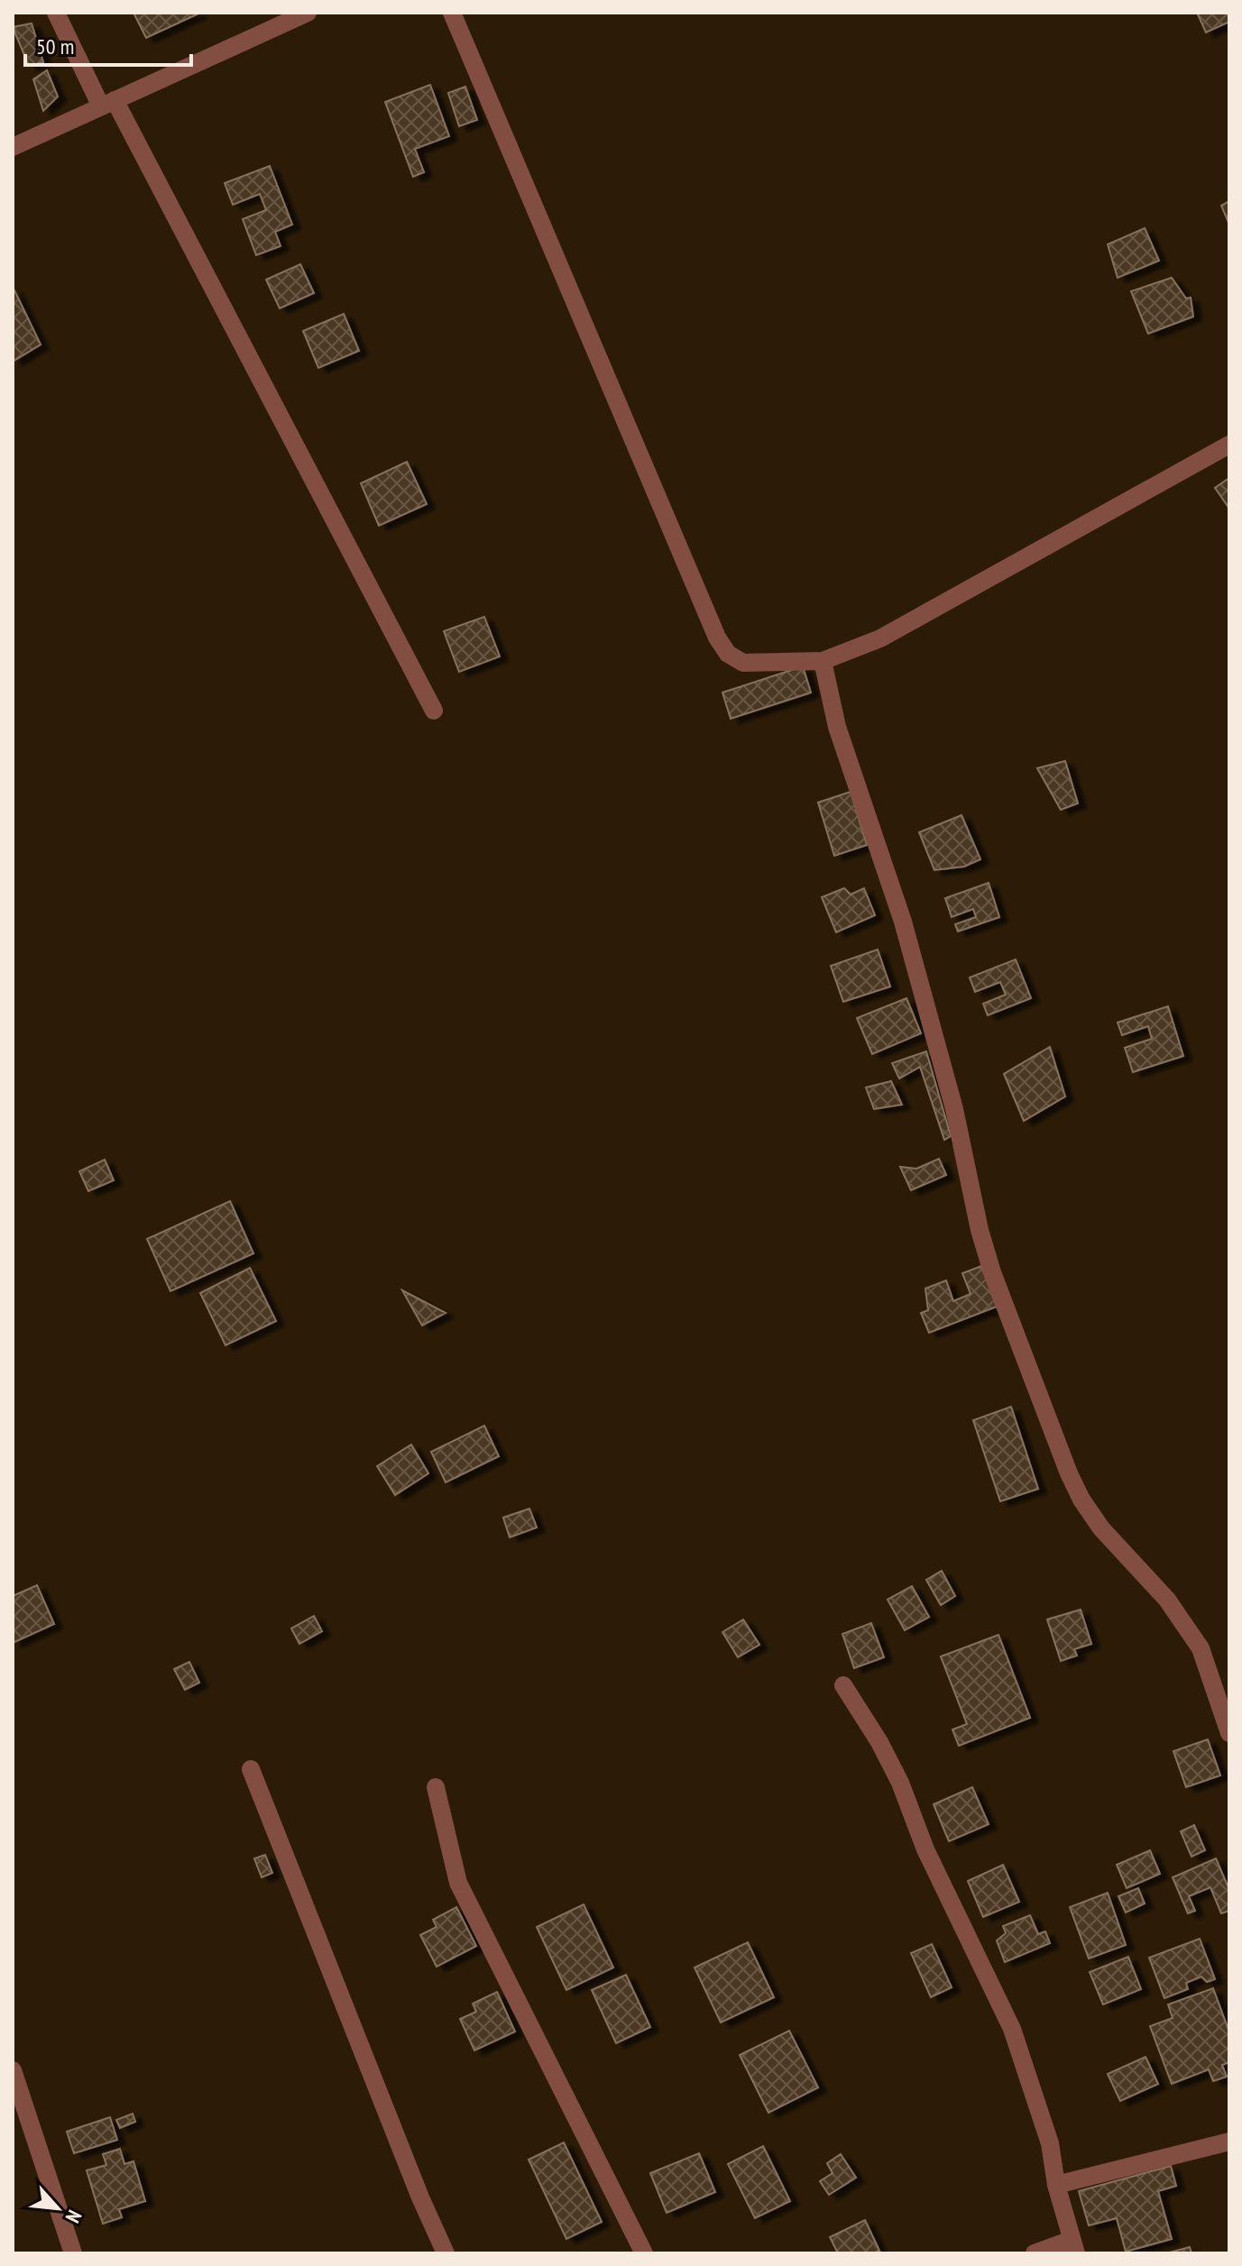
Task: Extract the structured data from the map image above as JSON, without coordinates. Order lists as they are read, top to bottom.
{
  "scale_bar": "50 m",
  "north": "bottom right"
}
